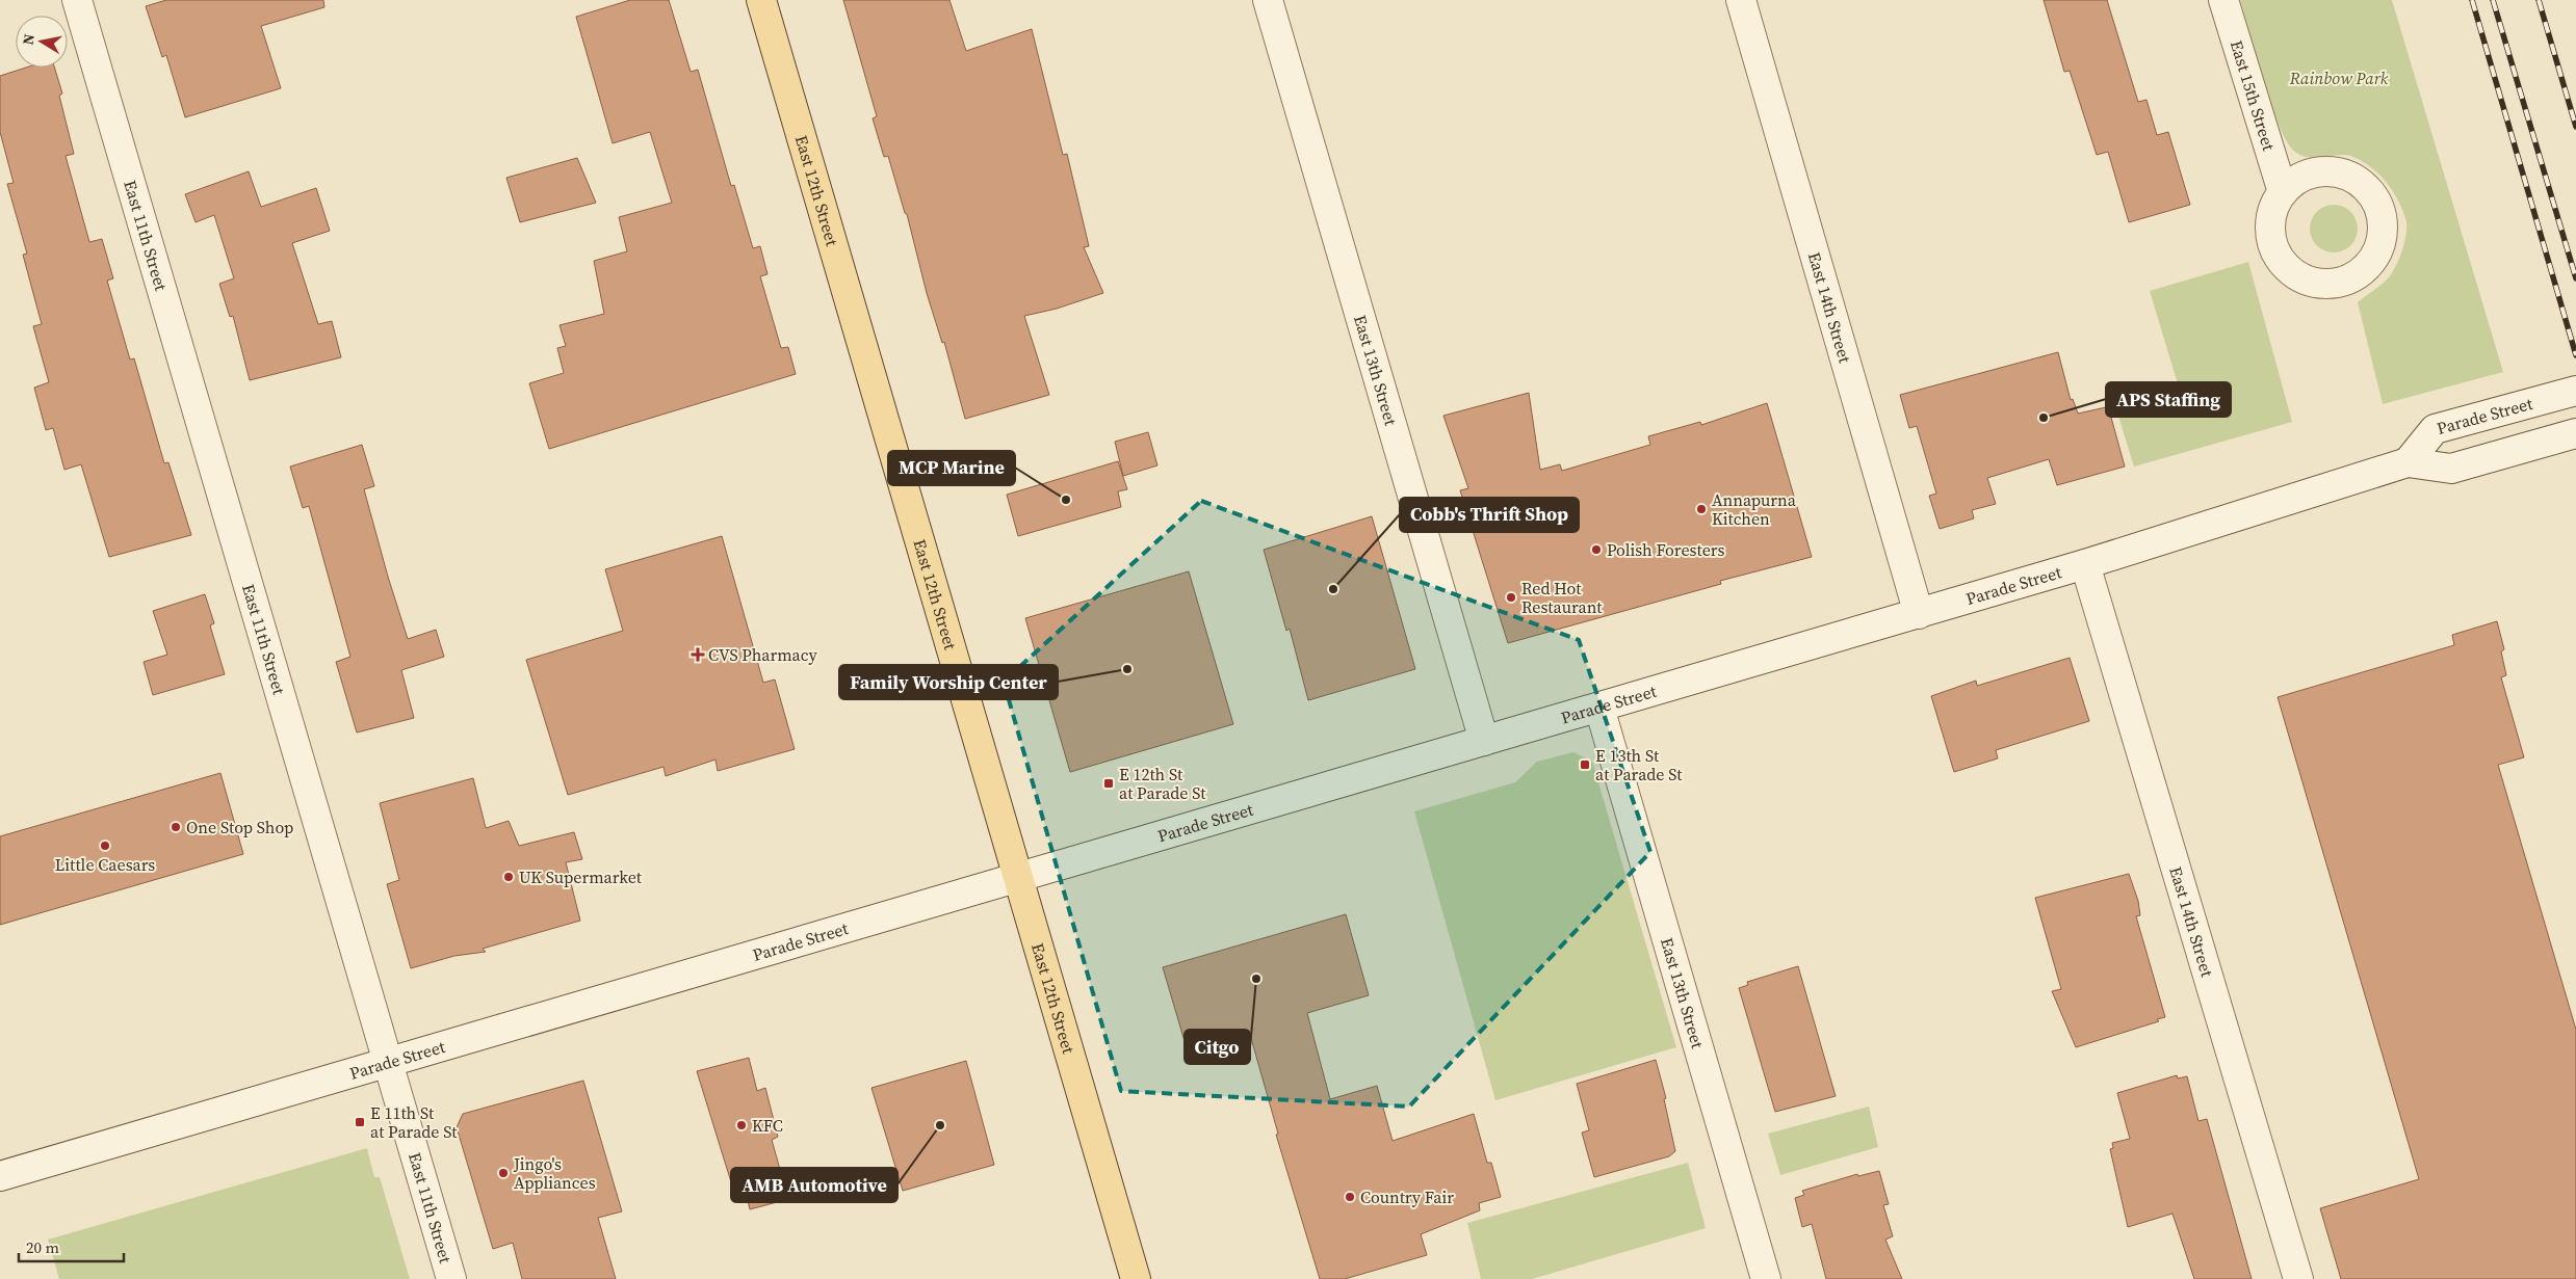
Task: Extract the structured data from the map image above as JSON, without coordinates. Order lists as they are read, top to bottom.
{
  "streets": {
    "main road": ["East 12th Street"],
    "street": [
      "East 15th Street",
      "East 11th Street",
      "East 14th Street",
      "East 13th Street",
      "Parade Street"
    ]
  },
  "crossings": [
    ["East 12th Street", "Parade Street"],
    ["East 11th Street", "Parade Street"],
    ["East 14th Street", "Parade Street"],
    ["East 13th Street", "Parade Street"]
  ],
  "parks": ["Rainbow Park"],
  "places": {
    "other": [
      "APS Staffing",
      "MCP Marine",
      "Annapurna Kitchen",
      "Polish Foresters",
      "Cobb's Thrift Shop",
      "Red Hot Restaurant",
      "Family Worship Center",
      "One Stop Shop",
      "Little Caesars",
      "UK Supermarket",
      "Citgo",
      "KFC",
      "AMB Automotive",
      "Jingo's Appliances",
      "Country Fair"
    ],
    "health": ["CVS Pharmacy"],
    "transit": ["E 13th St at Parade St", "E 12th St at Parade St", "E 11th St at Parade St"]
  },
  "scale_bar": "20 m",
  "north": "left"
}
